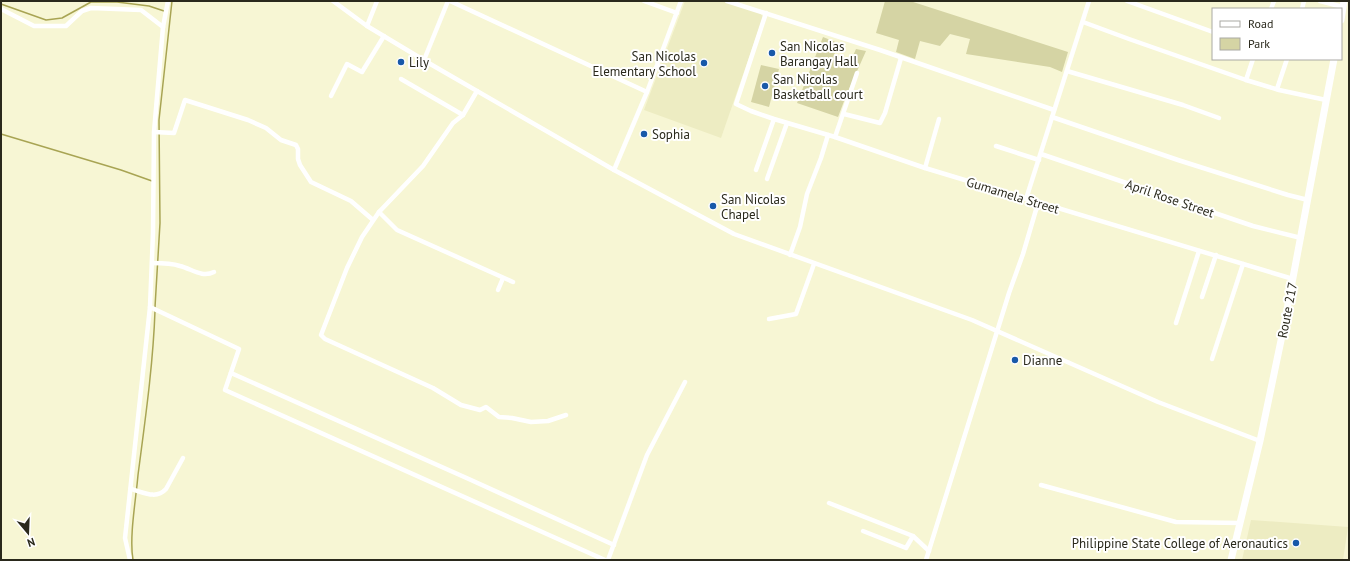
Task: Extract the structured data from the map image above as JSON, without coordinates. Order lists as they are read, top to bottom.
{
  "streets": {
    "main road": ["Route 217"],
    "street": ["Gumamela Street", "April Rose Street"]
  },
  "crossings": [
    ["Gumamela Street", "Route 217"],
    ["April Rose Street", "Route 217"]
  ],
  "places": [
    "San Nicolas Barangay Hall",
    "Lily",
    "San Nicolas Elementary School",
    "San Nicolas Basketball court",
    "Sophia",
    "San Nicolas Chapel",
    "Dianne",
    "Philippine State College of Aeronautics"
  ],
  "legend": ["Road", "Park"],
  "north": "bottom"
}
